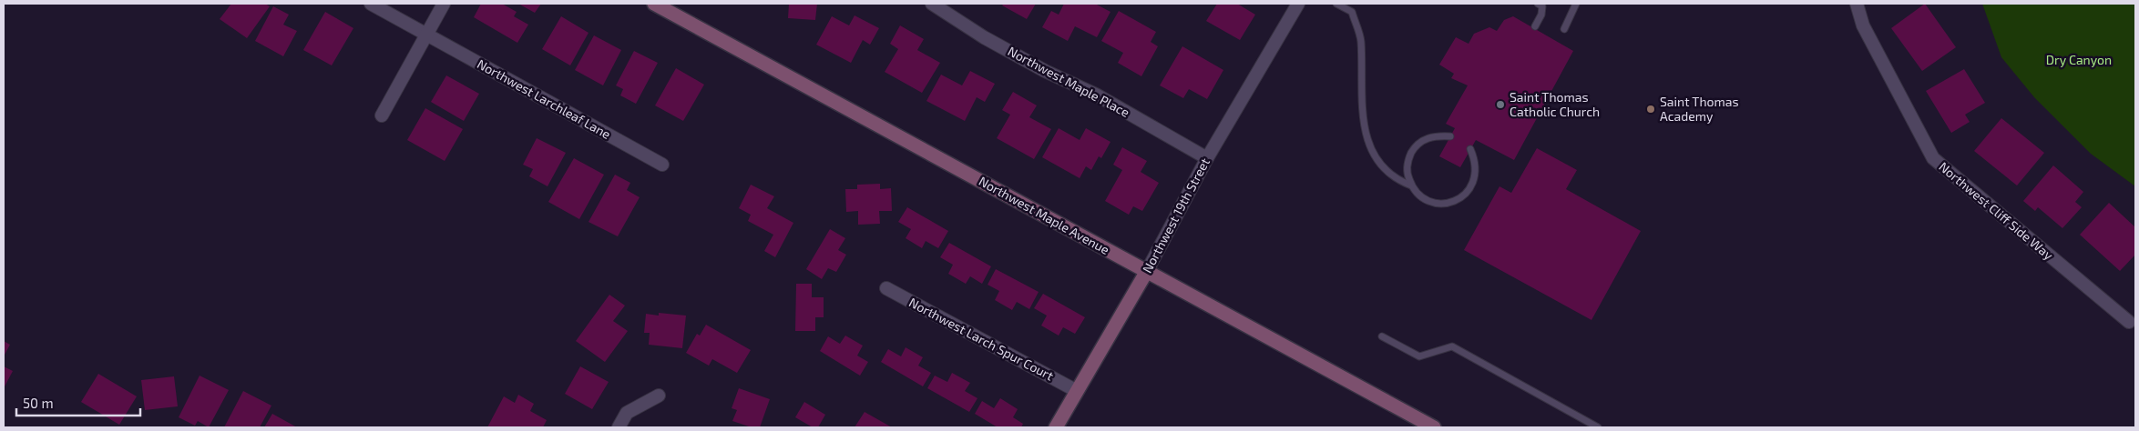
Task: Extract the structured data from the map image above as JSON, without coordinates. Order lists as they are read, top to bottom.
{
  "streets": {
    "street": [
      "Northwest Maple Place",
      "Northwest Larchleaf Lane",
      "Northwest Cliff Side Way",
      "Northwest Maple Avenue",
      "Northwest 19th Street",
      "Northwest Larch Spur Court"
    ]
  },
  "crossings": [
    ["Northwest Maple Place", "Northwest 19th Street"],
    ["Northwest Maple Avenue", "Northwest 19th Street"],
    ["Northwest 19th Street", "Northwest Larch Spur Court"]
  ],
  "parks": ["Dry Canyon"],
  "places": ["Saint Thomas Catholic Church", "Saint Thomas Academy"],
  "scale_bar": "50 m"
}
